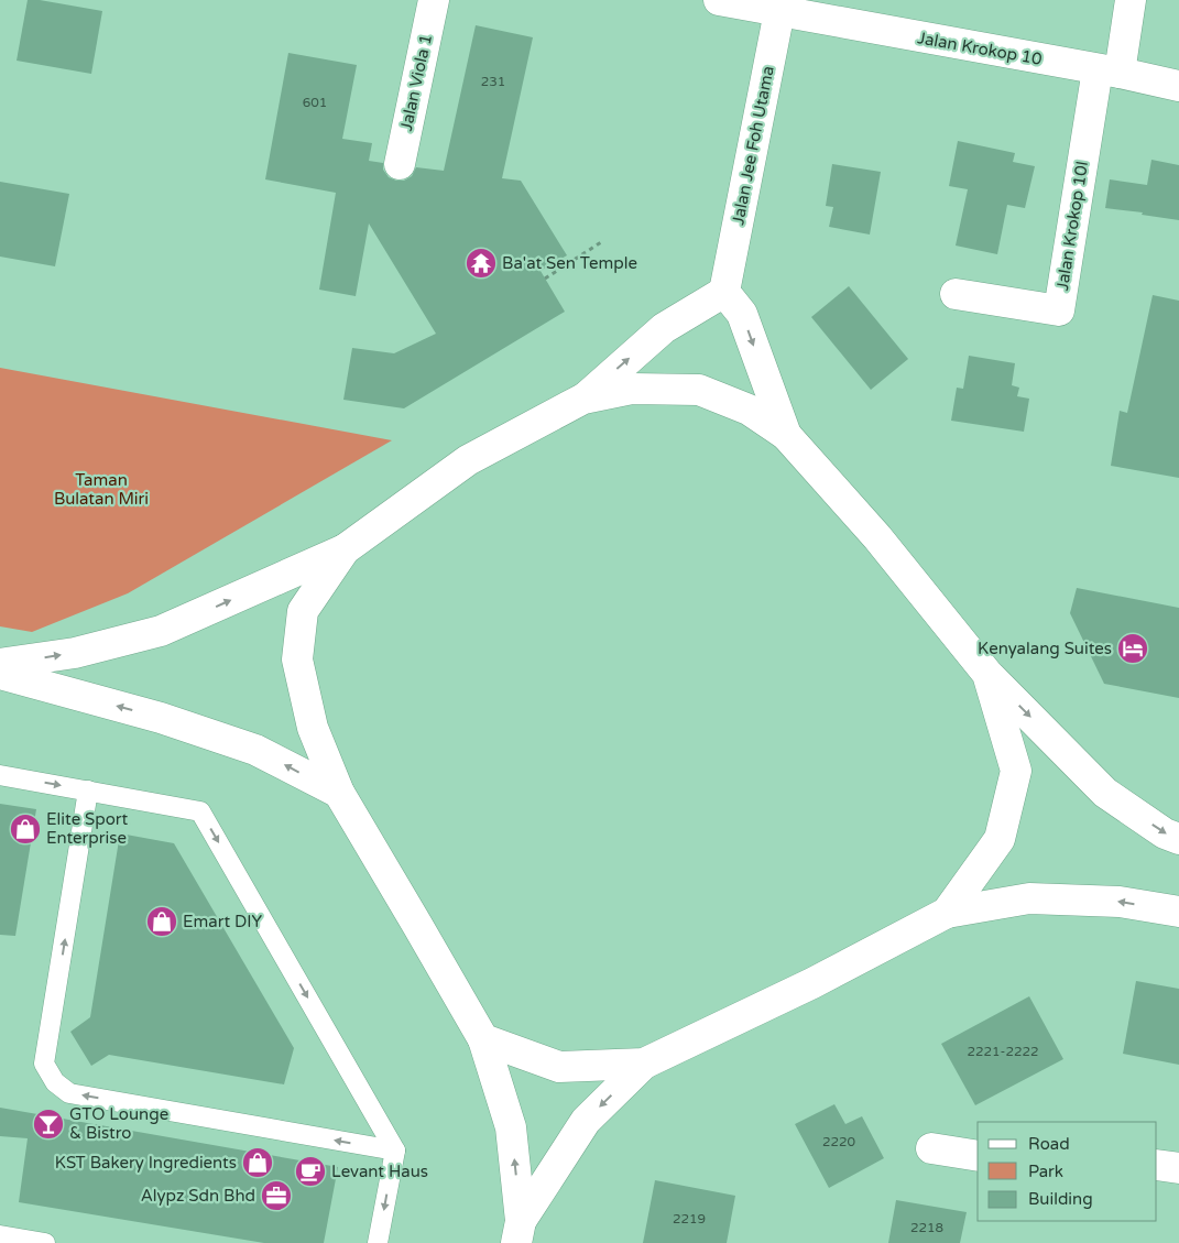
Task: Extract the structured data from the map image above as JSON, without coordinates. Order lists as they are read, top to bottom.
{
  "streets": {
    "street": [
      "Jalan Krokop 10",
      "Jalan Viola 1",
      "Jalan Jee Foh Utama",
      "Jalan Krokop 10I"
    ]
  },
  "crossings": [
    ["Jalan Krokop 10", "Jalan Jee Foh Utama"],
    ["Jalan Krokop 10", "Jalan Krokop 10I"]
  ],
  "parks": ["Taman Bulatan Miri"],
  "places": {
    "temple": ["Ba'at Sen Temple"],
    "hotel": ["Kenyalang Suites"],
    "shop": ["Elite Sport Enterprise", "Emart DIY", "KST Bakery Ingredients"],
    "bar": ["GTO Lounge & Bistro"],
    "cafe": ["Levant Haus"],
    "office": ["Alypz Sdn Bhd"]
  },
  "house_numbers": [
    "231",
    "601",
    "2221-2222",
    "2220",
    "2219",
    "2218"
  ],
  "legend": ["Road", "Park", "Building"]
}
